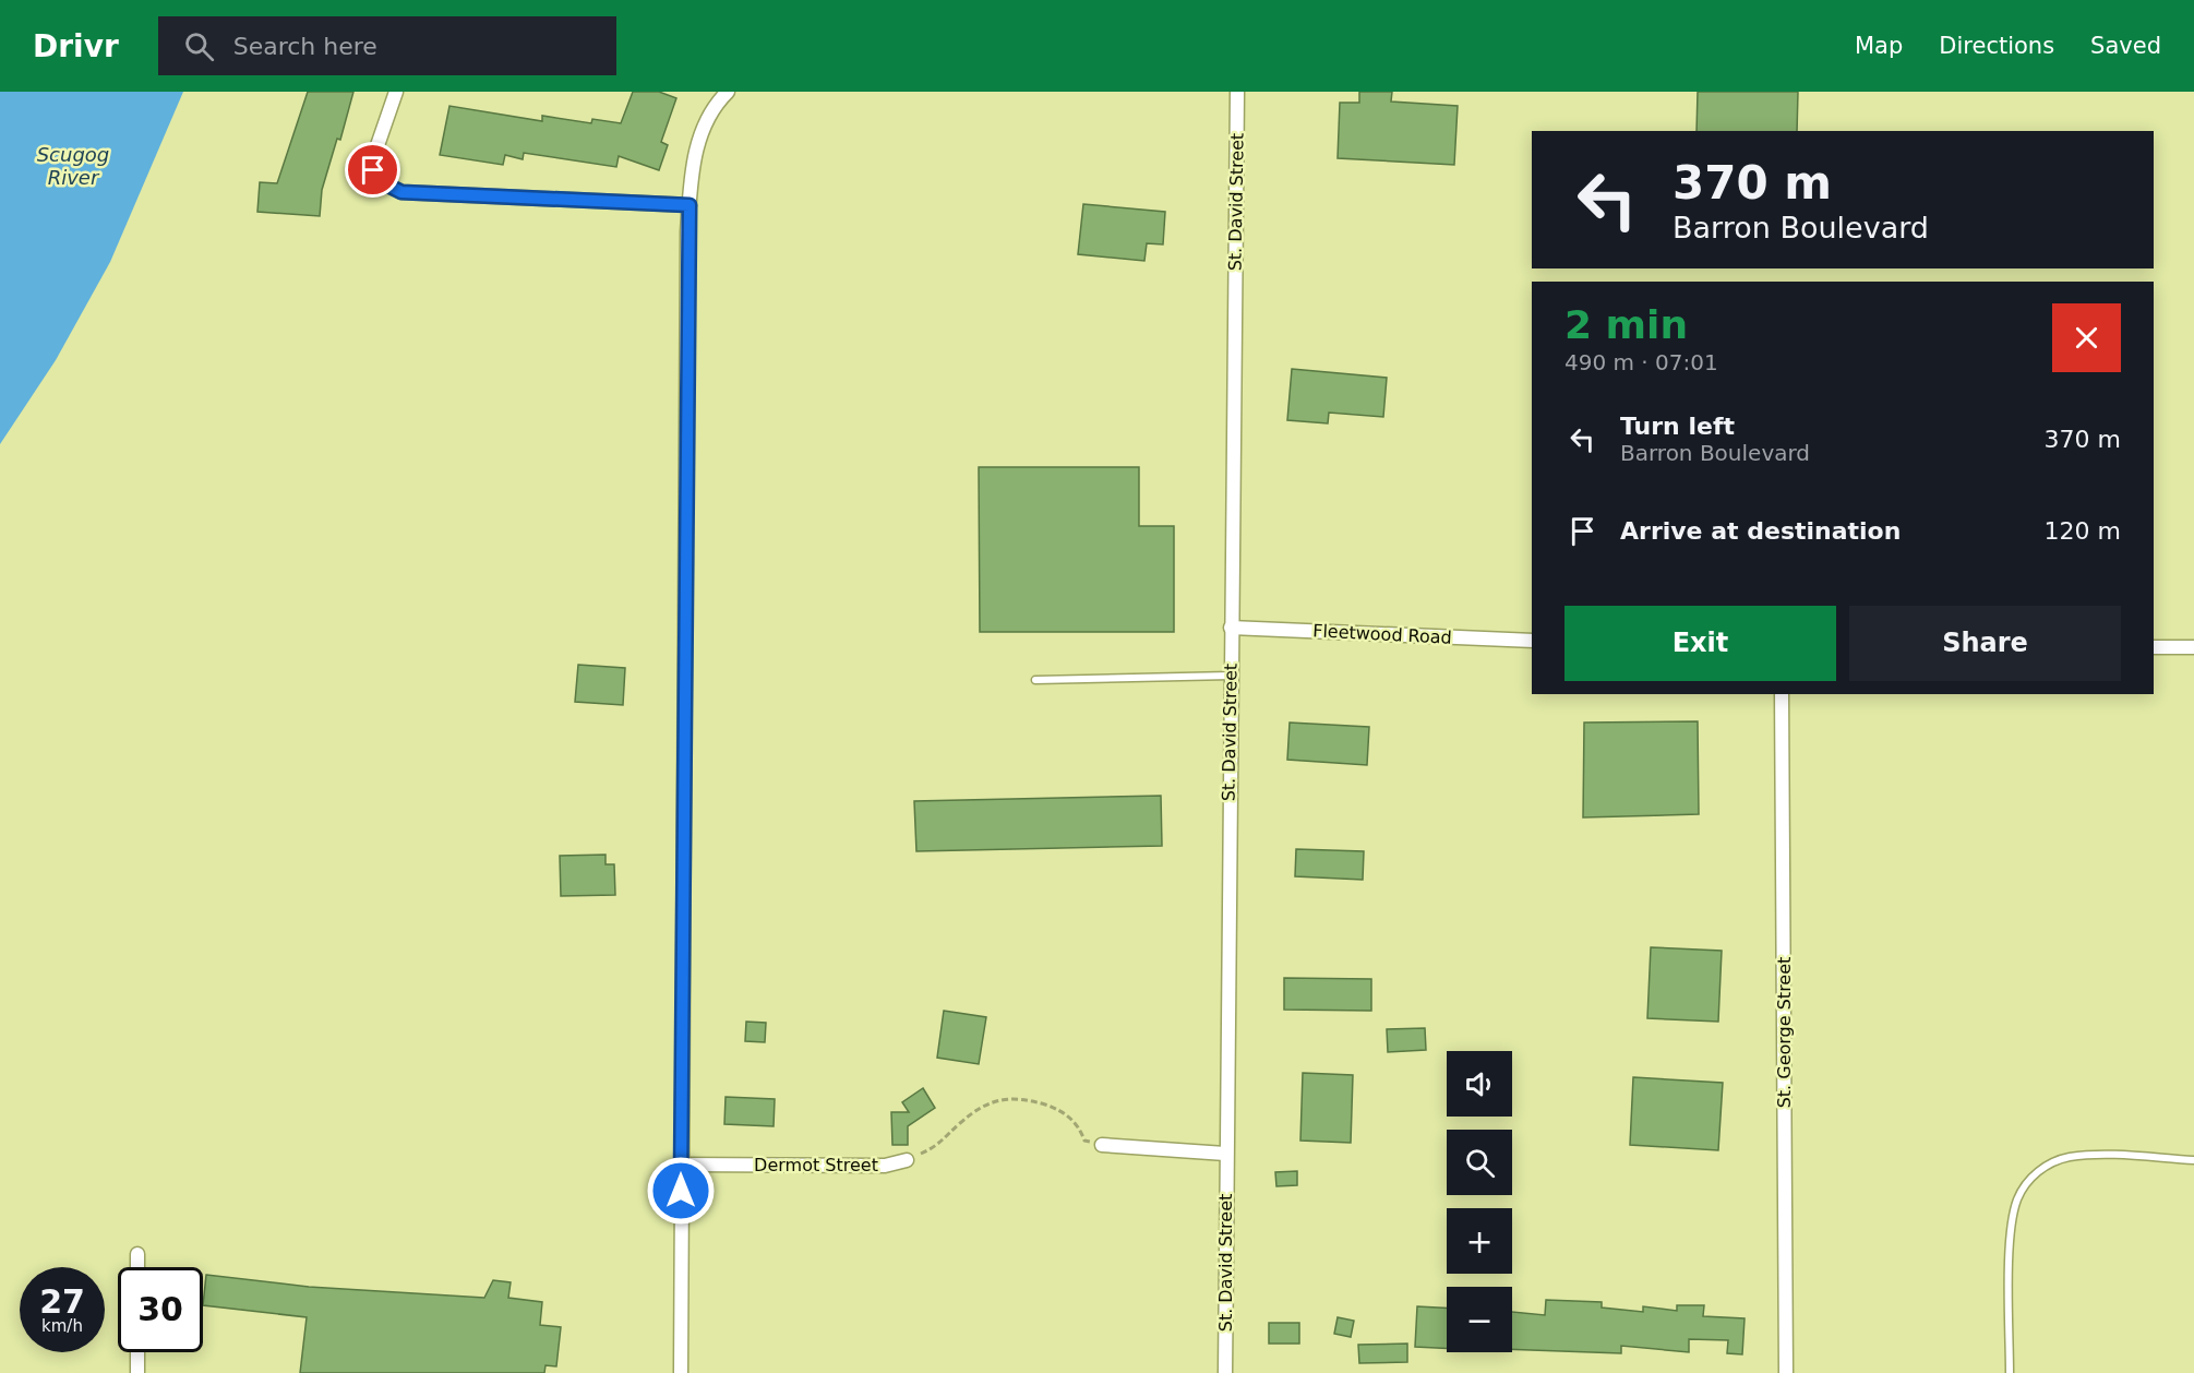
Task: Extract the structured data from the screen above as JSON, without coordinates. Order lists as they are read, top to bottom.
{
  "streets": {
    "street": [
      "St. David Street",
      "Fleetwood Road",
      "St. George Street",
      "Dermot Street"
    ]
  },
  "crossings": [
    ["St. David Street", "Fleetwood Road"]
  ],
  "water": ["Scugog River"],
  "page": {
    "header": "Drivr",
    "search": "Search here",
    "nav": ["Map", "Directions", "Saved"],
    "turn": ["370 m", "Barron Boulevard"],
    "heading": ["2 min", "490 m · 07:01"],
    "list": [
      {
        "name": "Turn left",
        "note": "Barron Boulevard",
        "value": "370 m"
      },
      {
        "name": "Arrive at destination",
        "value": "120 m"
      }
    ],
    "buttons": ["Exit", "Share"],
    "map_buttons": ["+", "−"],
    "speed": "27 km/h",
    "limit": "30"
  }
}
